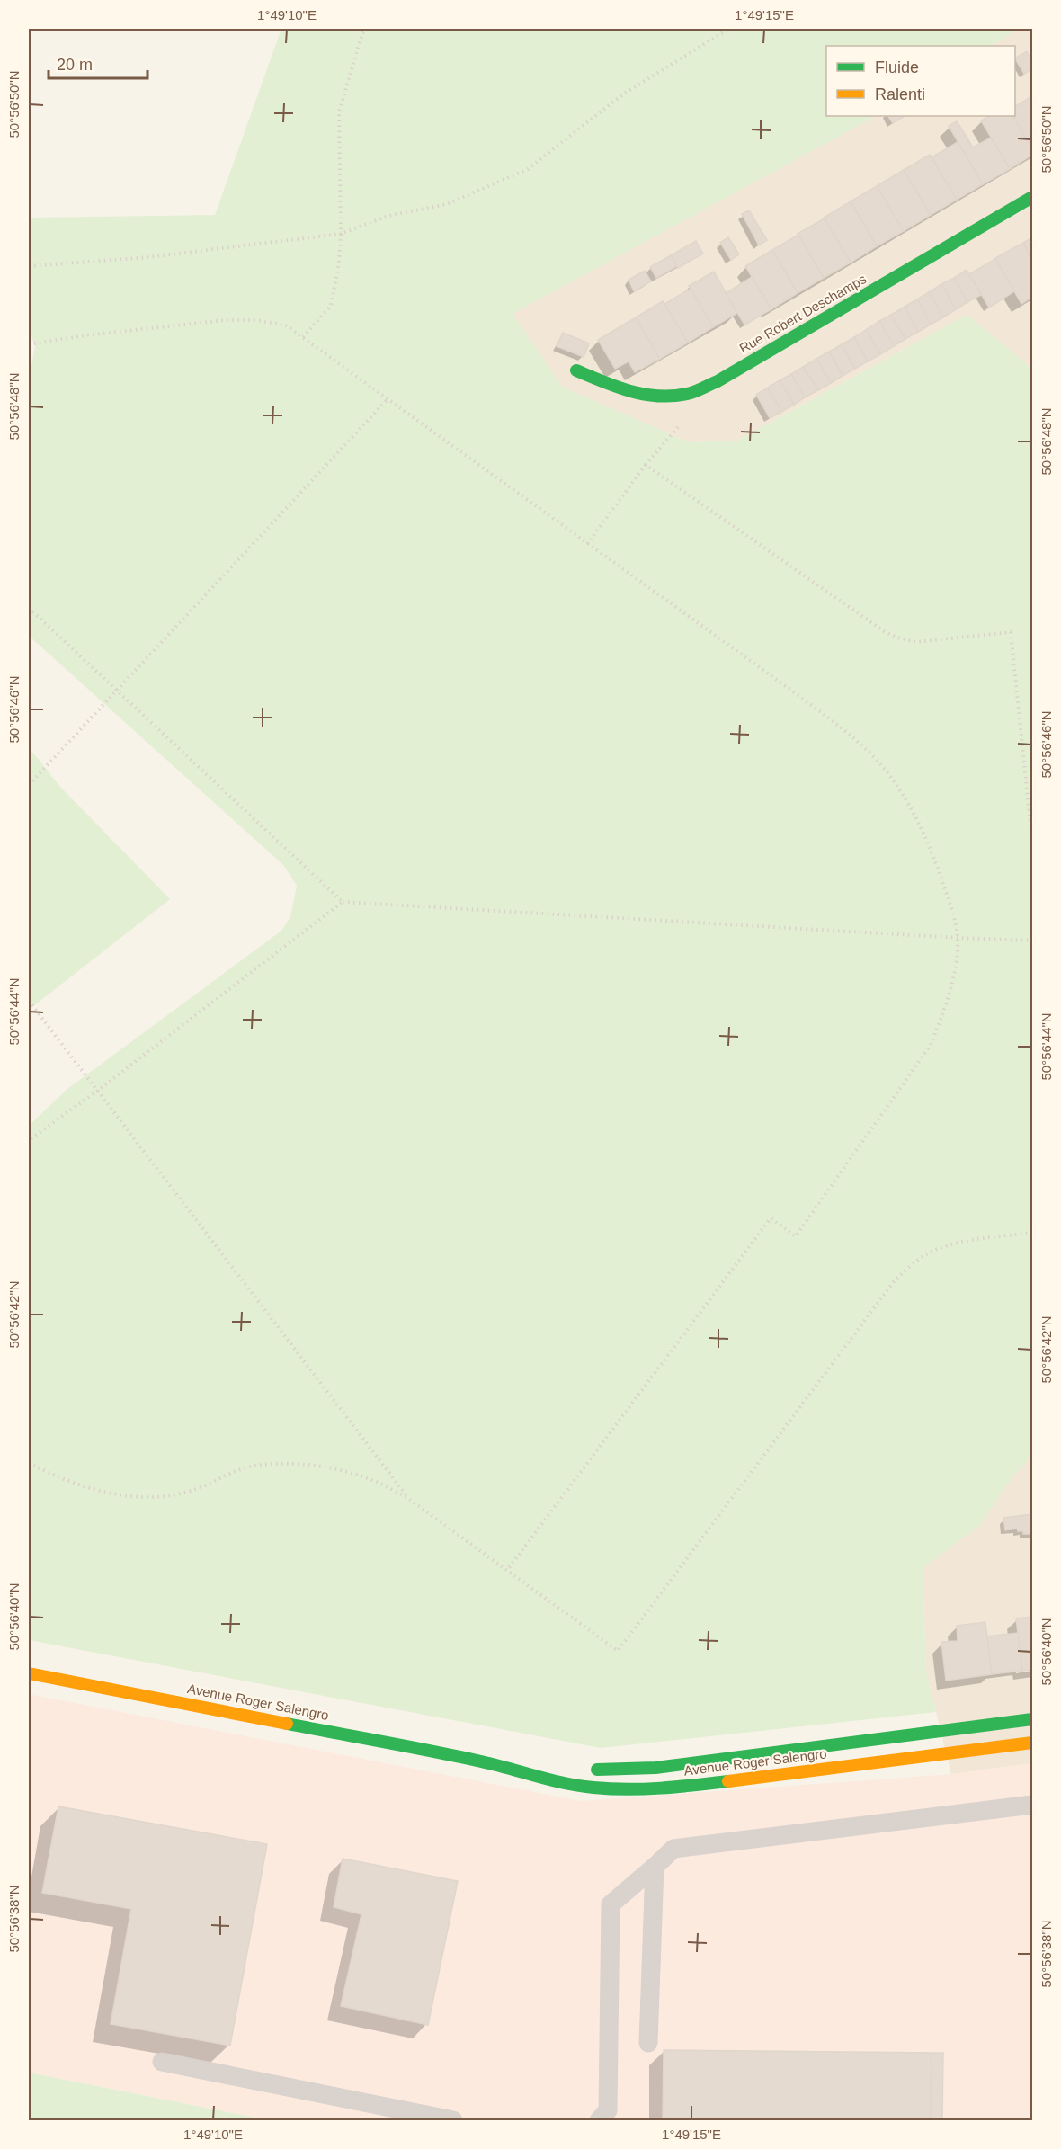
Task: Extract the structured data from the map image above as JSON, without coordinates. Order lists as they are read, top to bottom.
{
  "streets": {
    "main road": ["Rue Robert Deschamps", "Avenue Roger Salengro"]
  },
  "legend": ["Fluide", "Ralenti"],
  "scale_bar": "20 m",
  "coordinates": [
    "1°49'10\"E",
    "1°49'15\"E",
    "50°56'50\"N",
    "50°56'48\"N",
    "50°56'46\"N",
    "50°56'44\"N",
    "50°56'42\"N",
    "50°56'40\"N",
    "50°56'38\"N"
  ]
}
